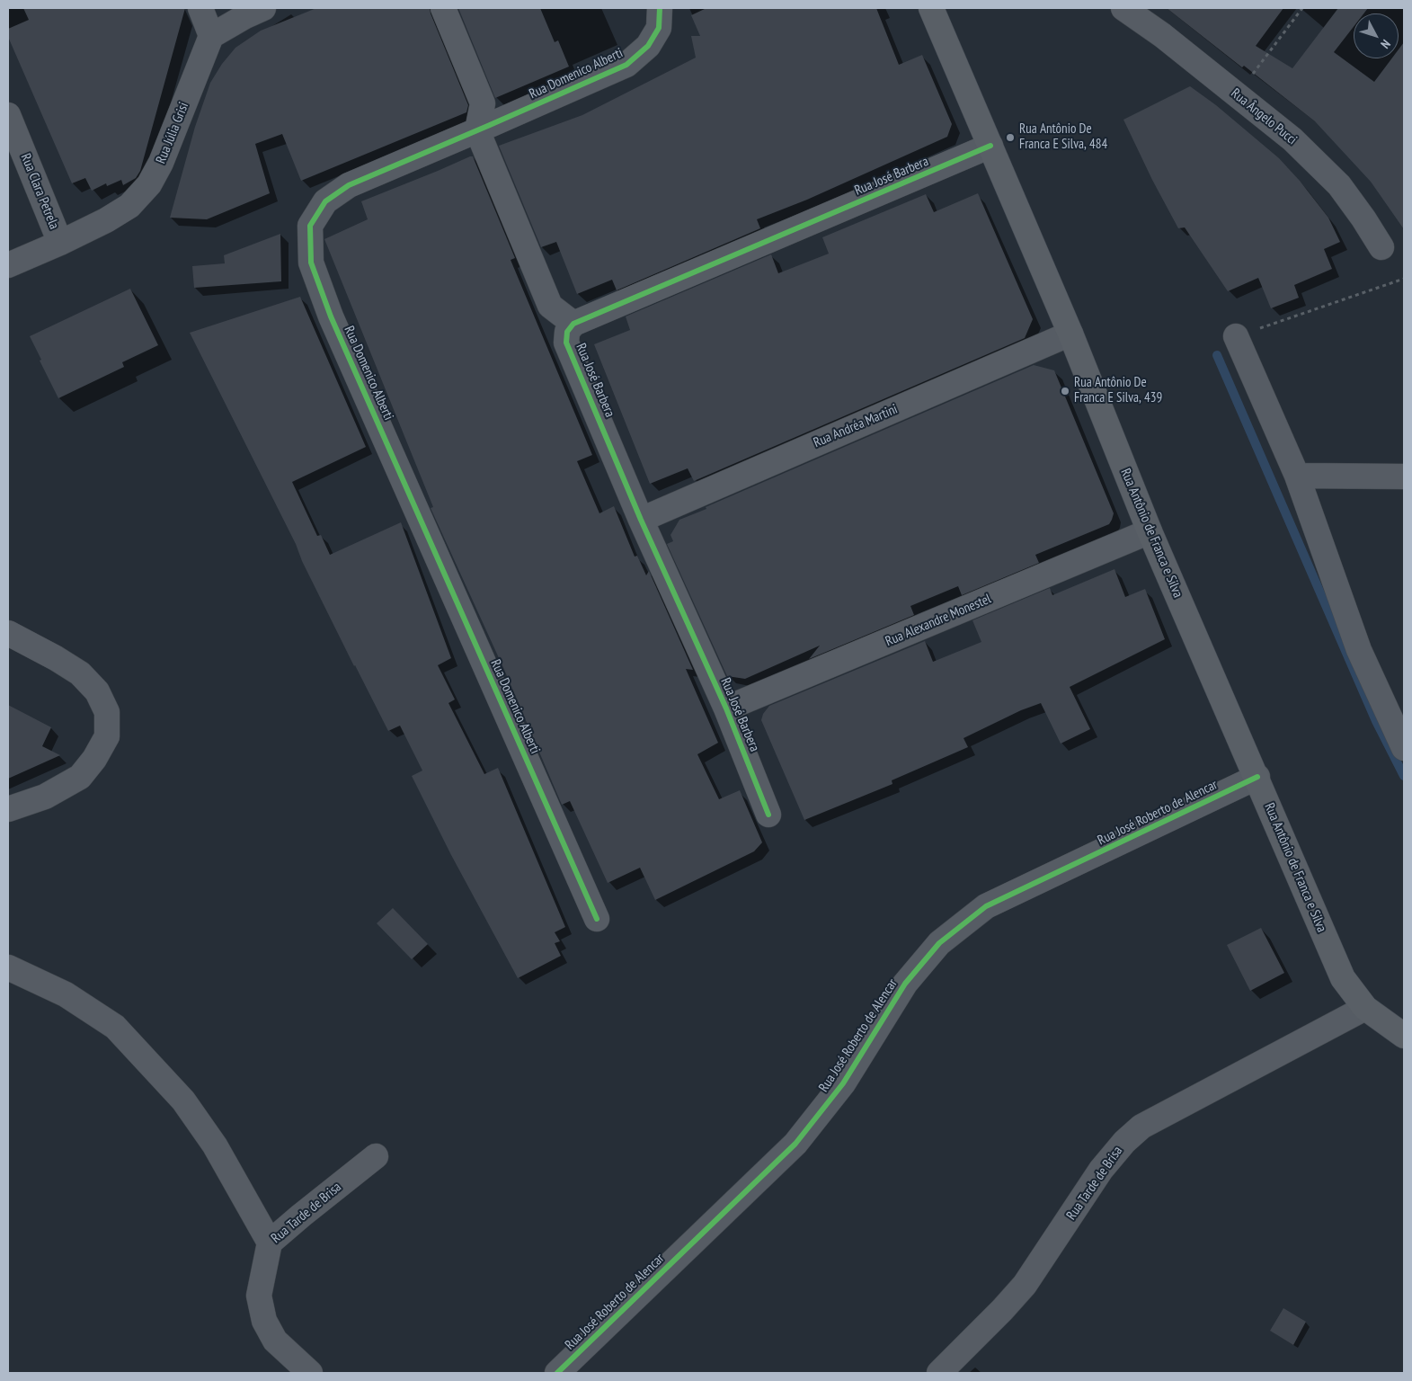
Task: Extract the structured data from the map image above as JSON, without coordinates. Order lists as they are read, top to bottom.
{
  "streets": {
    "main road": ["Rua Antônio de Franca e Silva"],
    "street": [
      "Rua Domenico Alberti",
      "Rua Ângelo Pucci",
      "Rua Júlia Grisi",
      "Rua José Barbera",
      "Rua Clara Petrela",
      "Rua Andréa Martini",
      "Rua Alexandre Monestel",
      "Rua José Roberto de Alencar",
      "Rua Tarde de Brisa"
    ]
  },
  "crossings": [
    ["Rua Júlia Grisi", "Rua Clara Petrela"],
    ["Rua José Barbera", "Rua Andréa Martini"],
    ["Rua José Barbera", "Rua Antônio de Franca e Silva"],
    ["Rua José Barbera", "Rua Alexandre Monestel"],
    ["Rua Andréa Martini", "Rua Antônio de Franca e Silva"],
    ["Rua Antônio de Franca e Silva", "Rua Alexandre Monestel"],
    ["Rua Antônio de Franca e Silva", "Rua José Roberto de Alencar"],
    ["Rua Antônio de Franca e Silva", "Rua Tarde de Brisa"]
  ],
  "places": ["Rua Antônio De Franca E Silva, 484", "Rua Antônio De Franca E Silva, 439"],
  "north": "bottom right"
}
